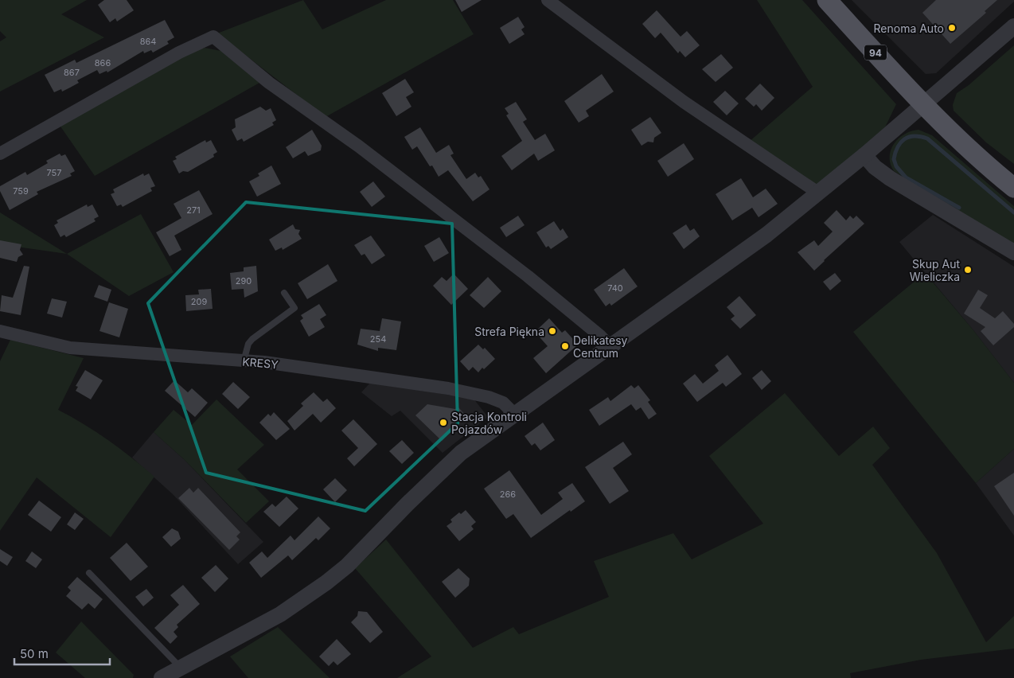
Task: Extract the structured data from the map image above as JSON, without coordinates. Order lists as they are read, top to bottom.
{
  "streets": {
    "main road": ["94"],
    "street": ["KRESY"]
  },
  "places": [
    "Renoma Auto",
    "Skup Aut Wieliczka",
    "Strefa Piękna",
    "Delikatesy Centrum",
    "Stacja Kontroli Pojazdów"
  ],
  "house_numbers": [
    "864",
    "866",
    "867",
    "757",
    "759",
    "271",
    "290",
    "740",
    "209",
    "254",
    "266"
  ],
  "scale_bar": "50 m"
}
